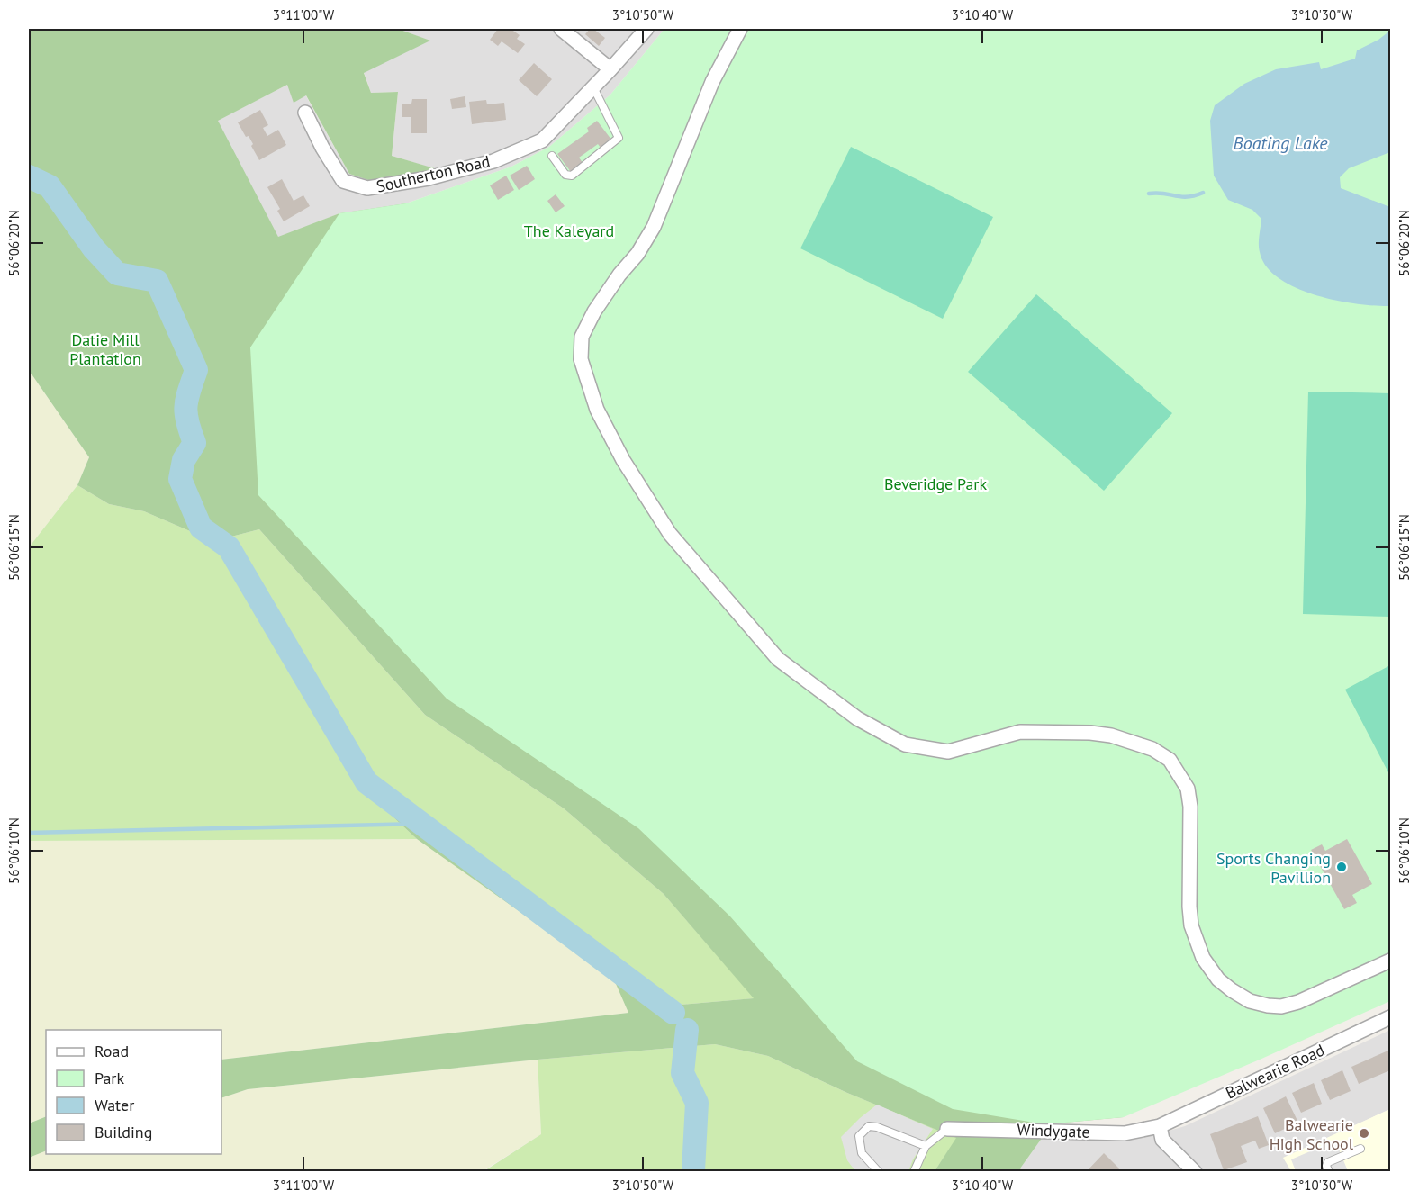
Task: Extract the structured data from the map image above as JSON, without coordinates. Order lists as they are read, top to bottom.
{
  "streets": {
    "street": ["Southerton Road", "Balwearie Road", "Windygate"]
  },
  "crossings": [
    ["Balwearie Road", "Windygate"]
  ],
  "water": ["Boating Lake"],
  "parks": ["The Kaleyard", "Datie Mill Plantation", "Beveridge Park"],
  "places": ["Sports Changing Pavillion", "Balwearie High School"],
  "legend": [
    "Road",
    "Park",
    "Water",
    "Building"
  ],
  "coordinates": [
    "3°11'00\"W",
    "3°10'50\"W",
    "3°10'40\"W",
    "3°10'30\"W",
    "56°06'20\"N",
    "56°06'15\"N",
    "56°06'10\"N"
  ]
}
